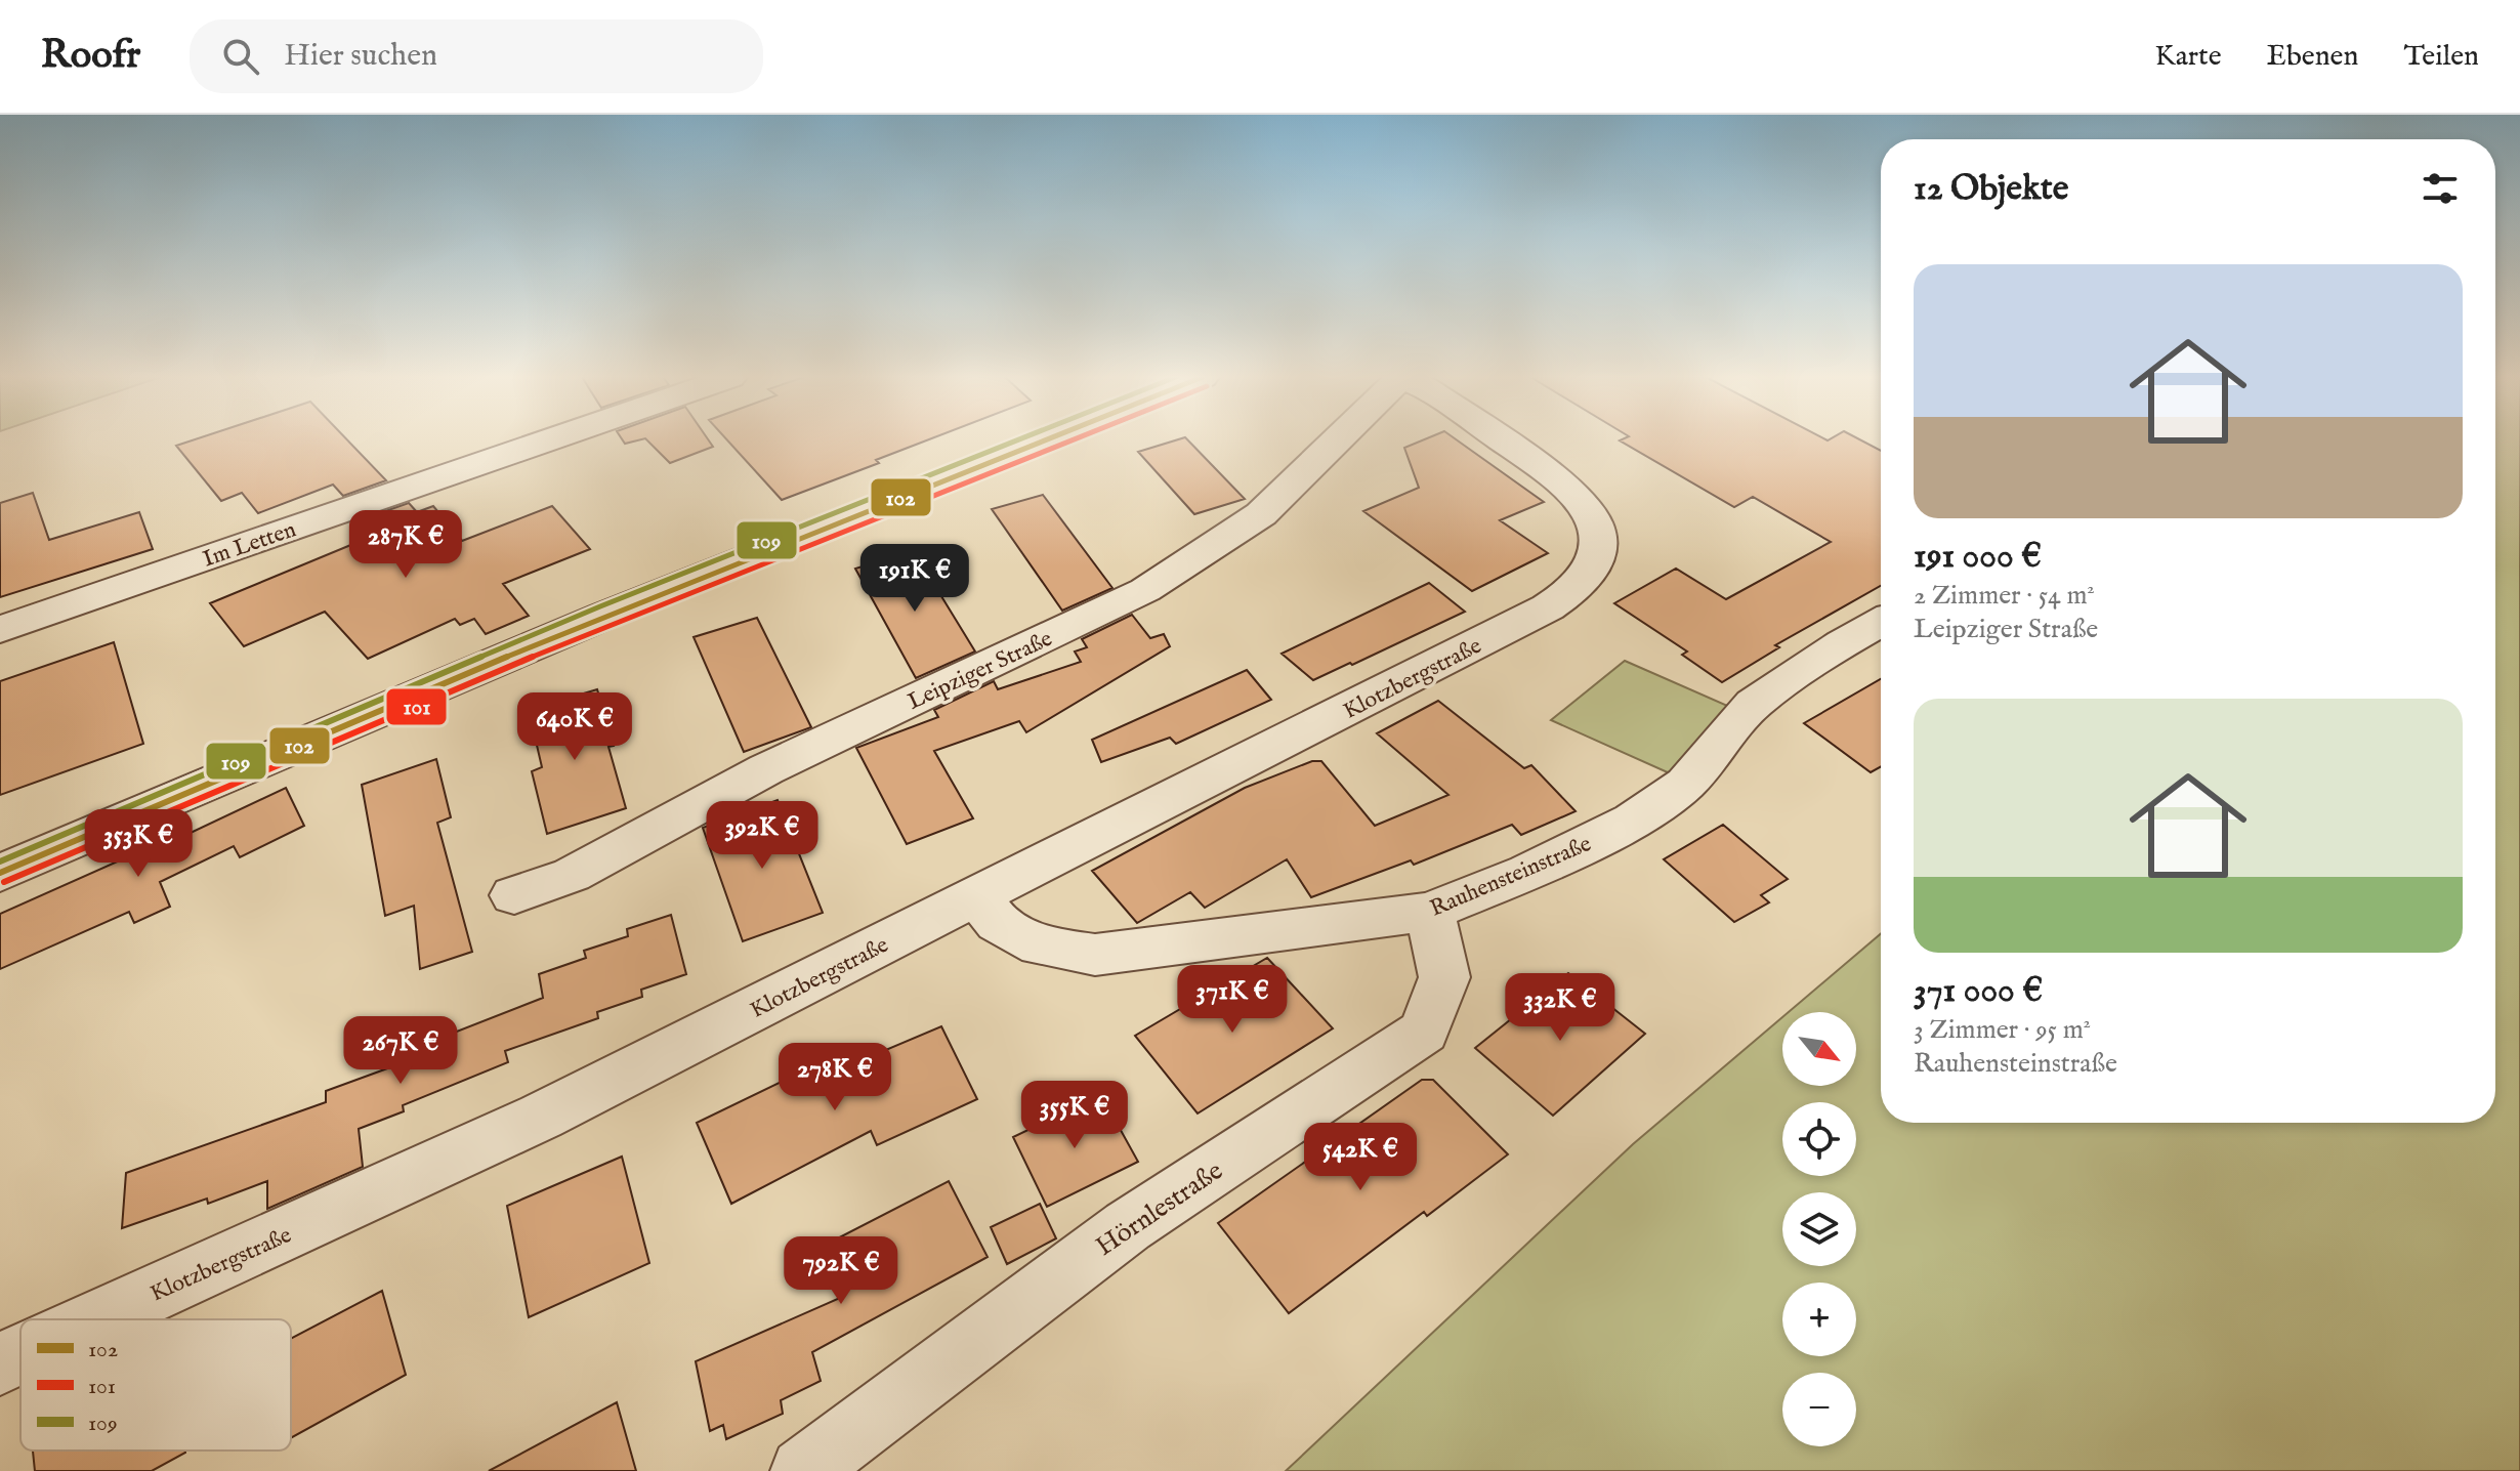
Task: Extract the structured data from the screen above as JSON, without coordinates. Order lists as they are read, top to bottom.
{
  "streets": {
    "street": [
      "Im Letten",
      "Leipziger Straße",
      "Klotzbergstraße",
      "Rauhensteinstraße",
      "Hörnlestraße"
    ]
  },
  "crossings": [
    ["Klotzbergstraße", "Rauhensteinstraße"],
    ["Rauhensteinstraße", "Hörnlestraße"]
  ],
  "lines": ["transit line 102", "transit line 101", "transit line 109"],
  "legend": ["102", "101", "109"],
  "north": "bottom right",
  "page": {
    "header": "Roofr",
    "search": "Hier suchen",
    "nav": ["Karte", "Ebenen", "Teilen"],
    "heading": "12 Objekte",
    "list": [
      {
        "name": "191 000 €",
        "note": "2 Zimmer · 54 m² · Leipziger Straße"
      },
      {
        "name": "371 000 €",
        "note": "3 Zimmer · 95 m² · Rauhensteinstraße"
      }
    ],
    "price": [
      "287K €",
      "191K €",
      "640K €",
      "392K €",
      "353K €",
      "371K €",
      "332K €",
      "267K €",
      "278K €",
      "355K €",
      "542K €",
      "792K €"
    ],
    "map_buttons": ["+", "−"]
  }
}
